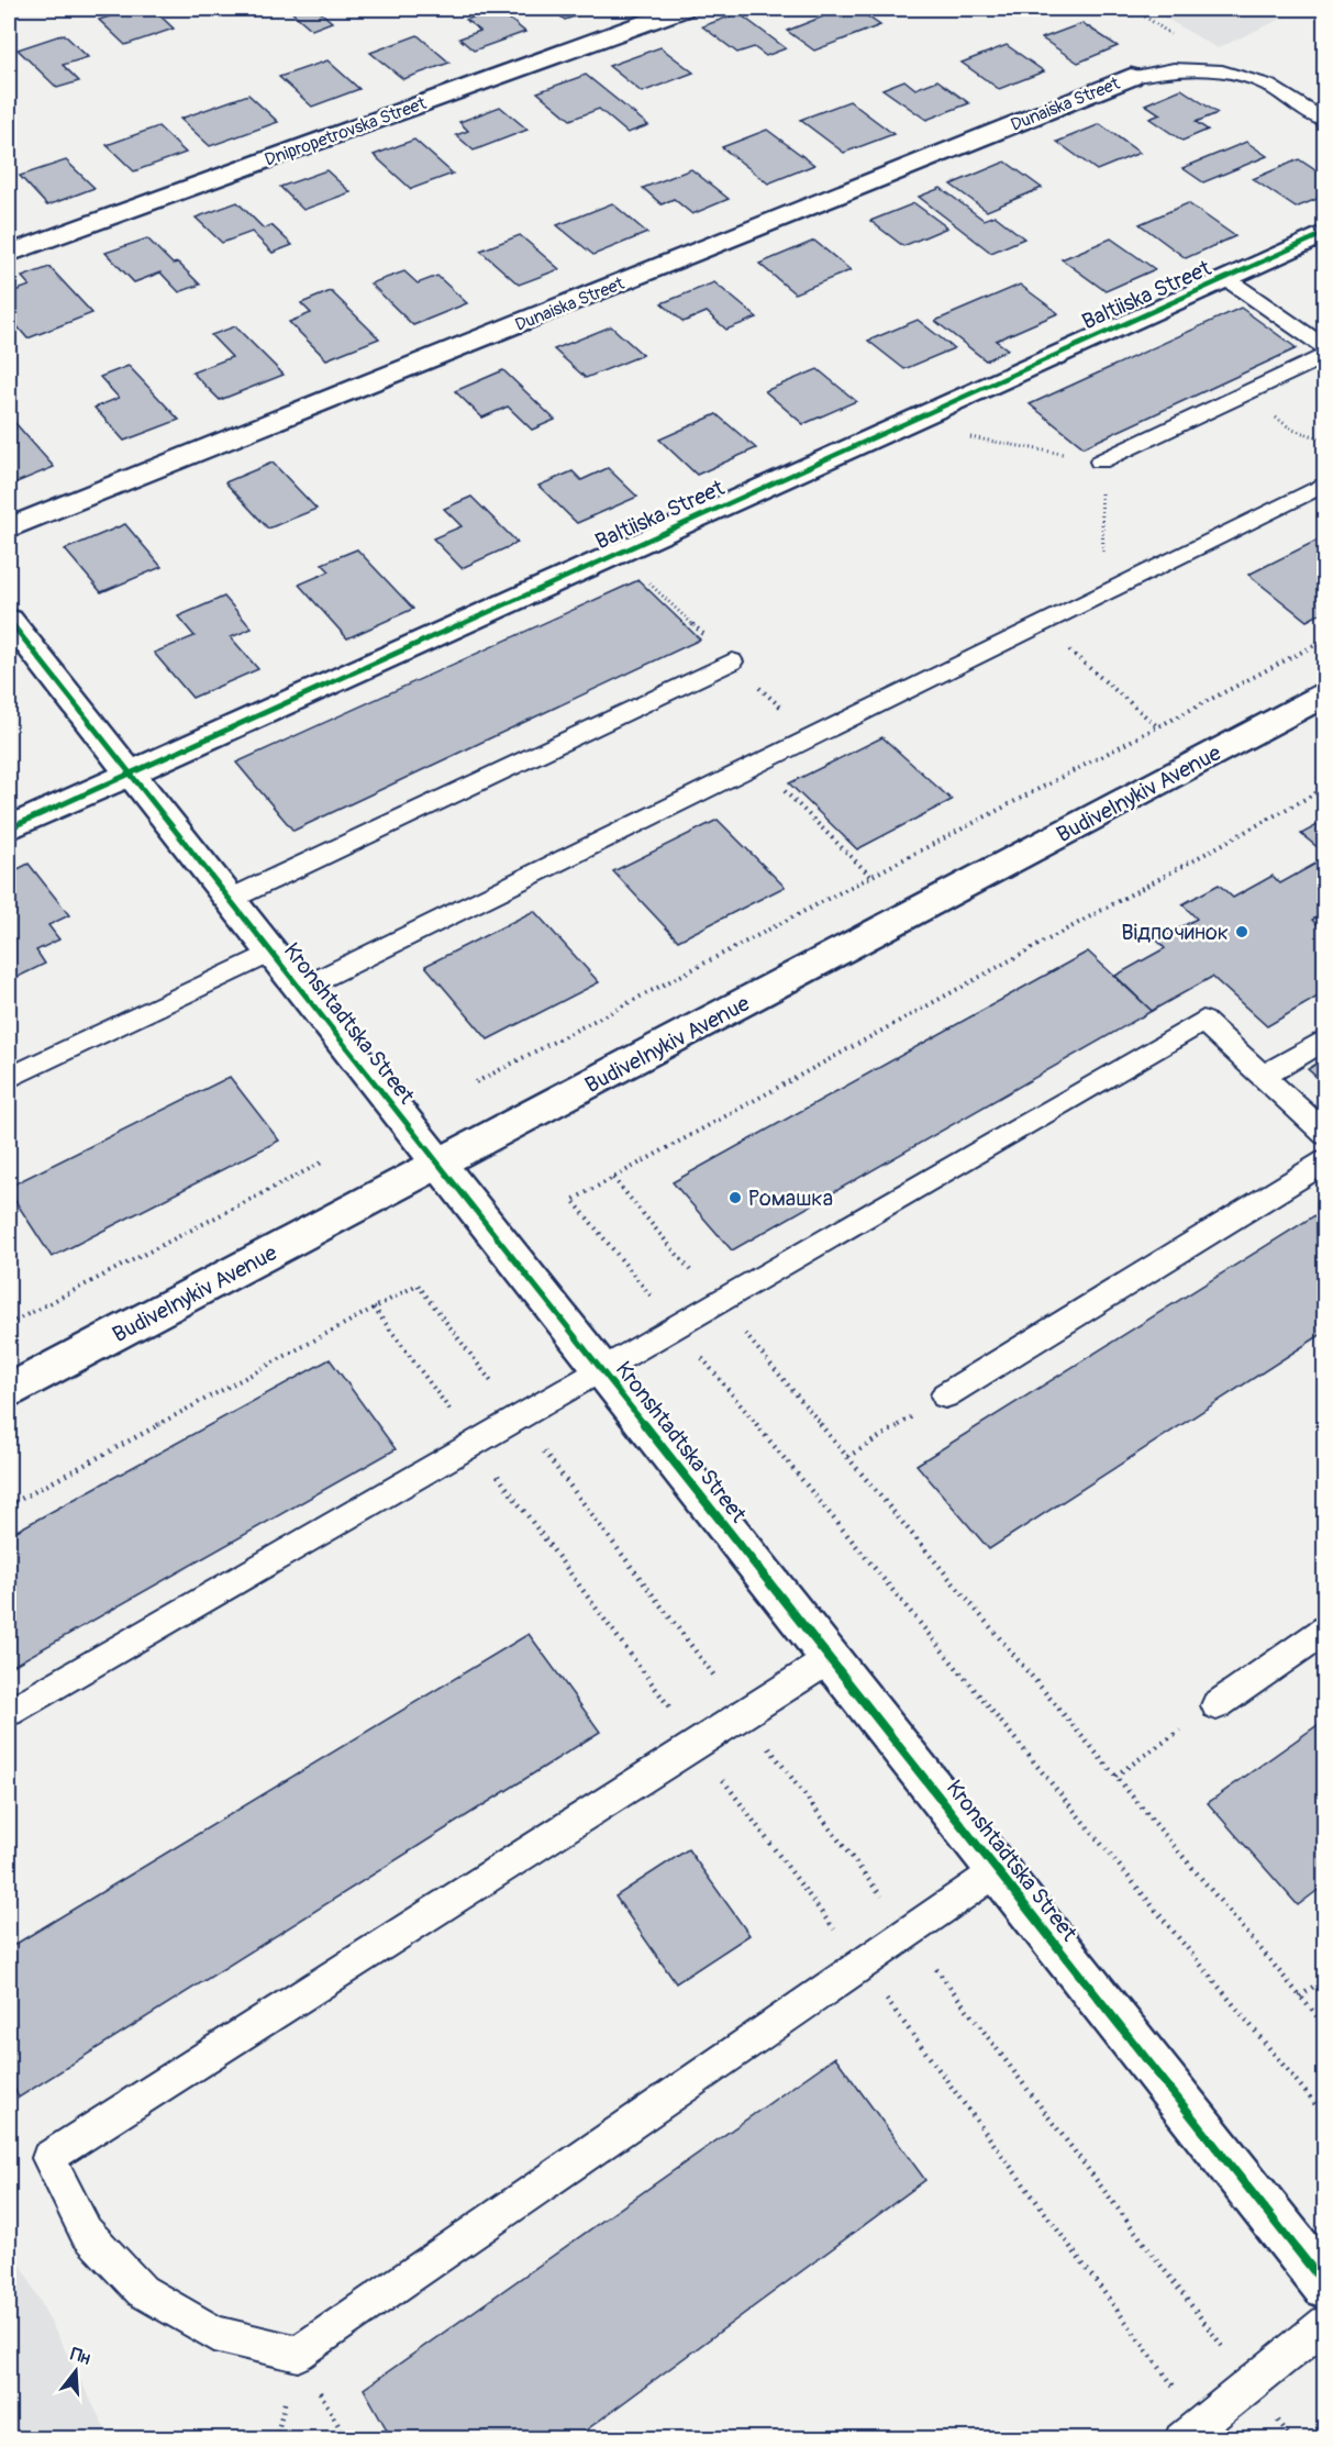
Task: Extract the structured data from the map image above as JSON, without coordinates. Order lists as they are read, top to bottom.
{
  "streets": {
    "street": [
      "Dunaiska Street",
      "Dnipropetrovska Street",
      "Baltiiska Street",
      "Budivelnykiv Avenue",
      "Kronshtadtska Street"
    ]
  },
  "crossings": [
    ["Baltiiska Street", "Kronshtadtska Street"],
    ["Budivelnykiv Avenue", "Kronshtadtska Street"]
  ],
  "places": ["Відпочинок", "Ромашка"],
  "north": "top"
}
